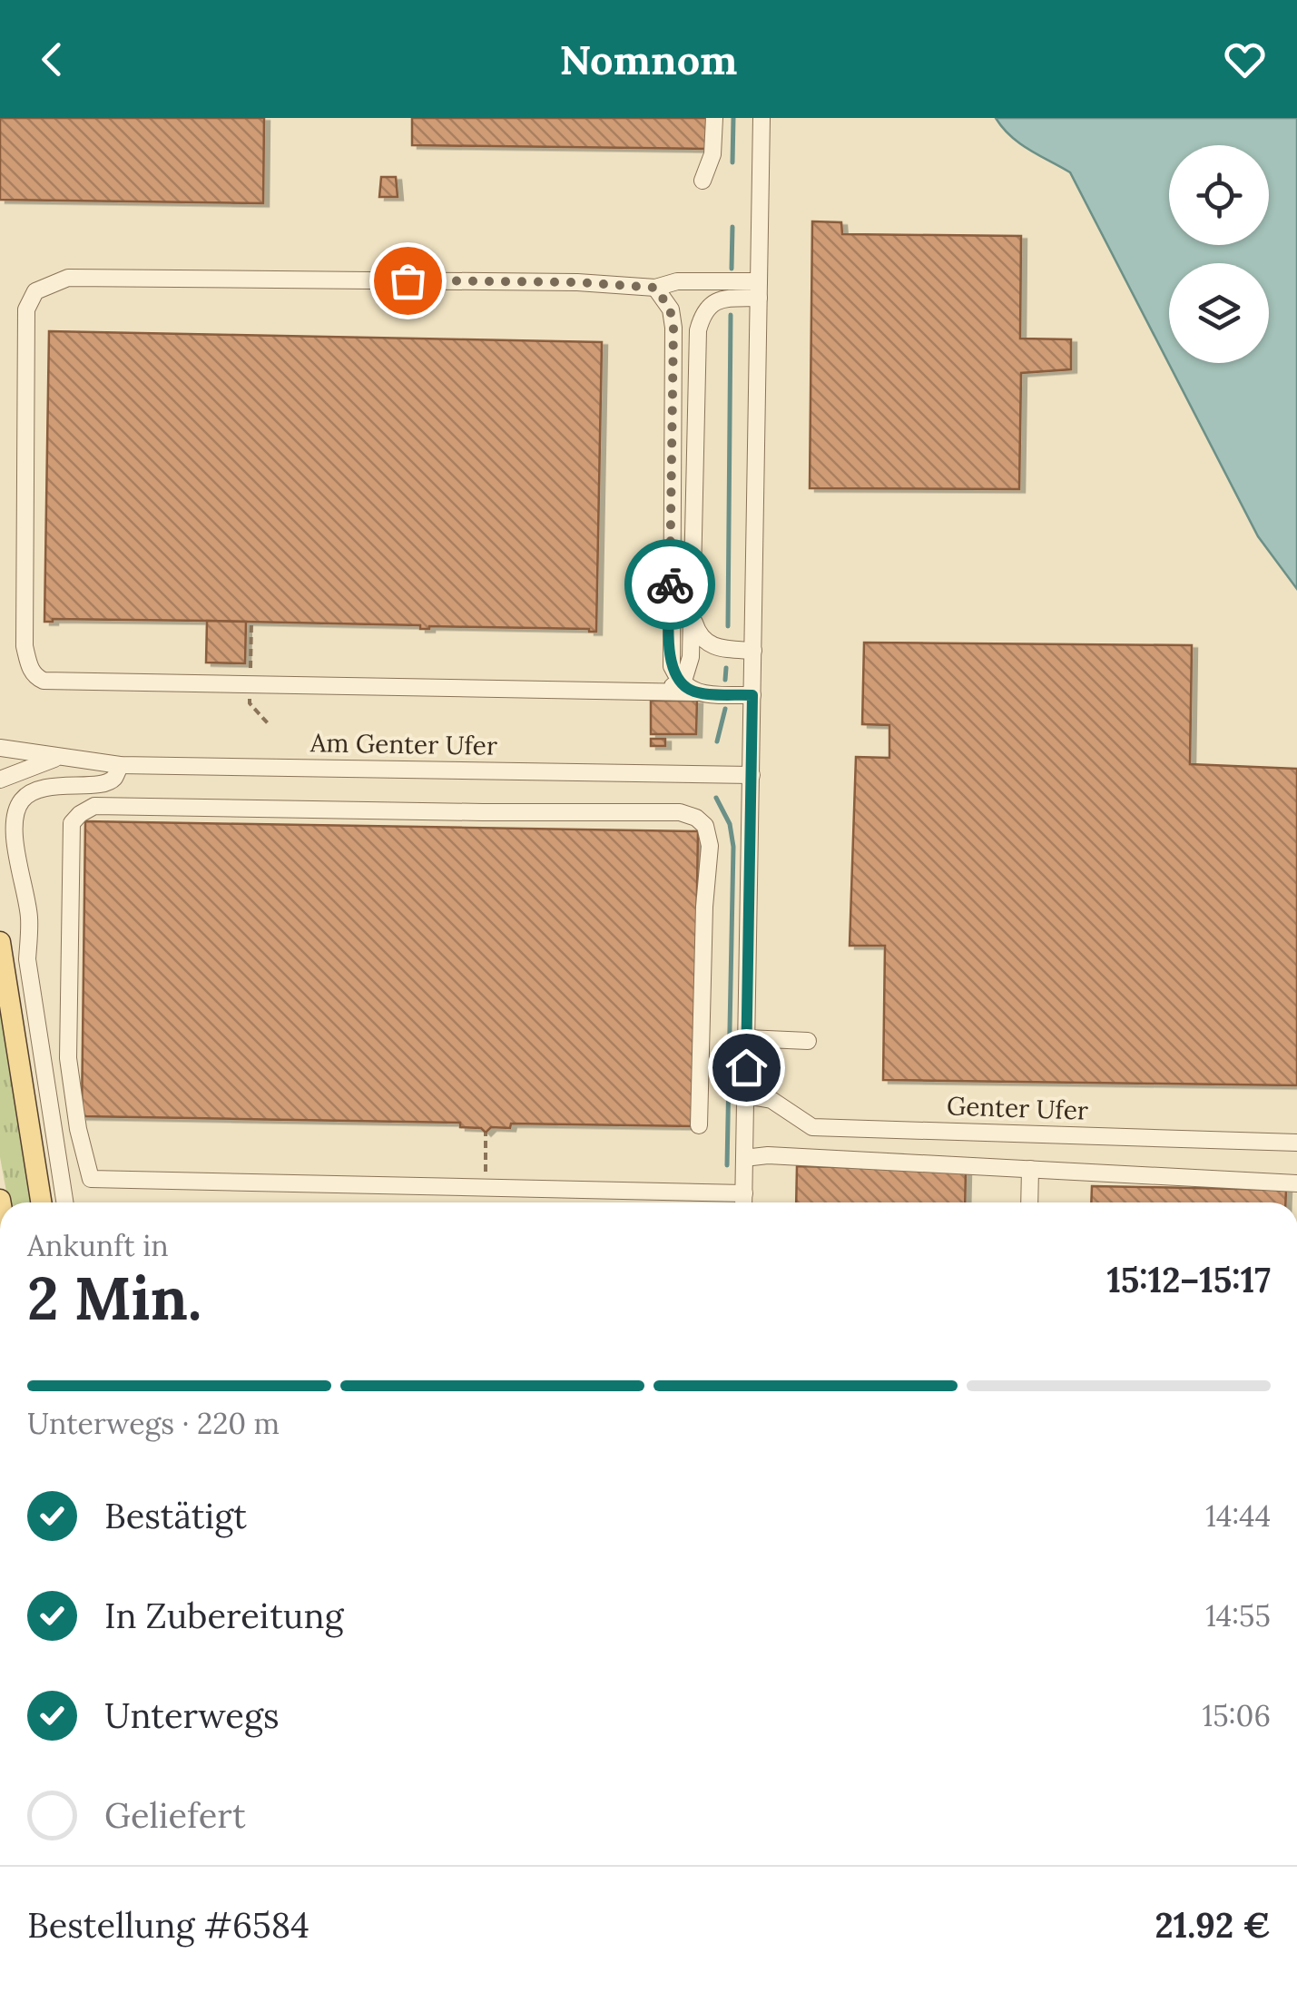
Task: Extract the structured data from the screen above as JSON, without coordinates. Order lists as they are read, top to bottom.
{
  "streets": {
    "street": ["Am Genter Ufer", "Genter Ufer"]
  },
  "page": {
    "header": "Nomnom",
    "heading": ["2 Min.", "Ankunft in", "15:12–15:17"],
    "panel": ["Bestellung #6584", "21.92 €"],
    "bar": "Unterwegs · 220 m",
    "list": [
      ["Bestätigt", "14:44"],
      ["In Zubereitung", "14:55"],
      ["Unterwegs", "15:06"],
      "Geliefert"
    ]
  }
}
